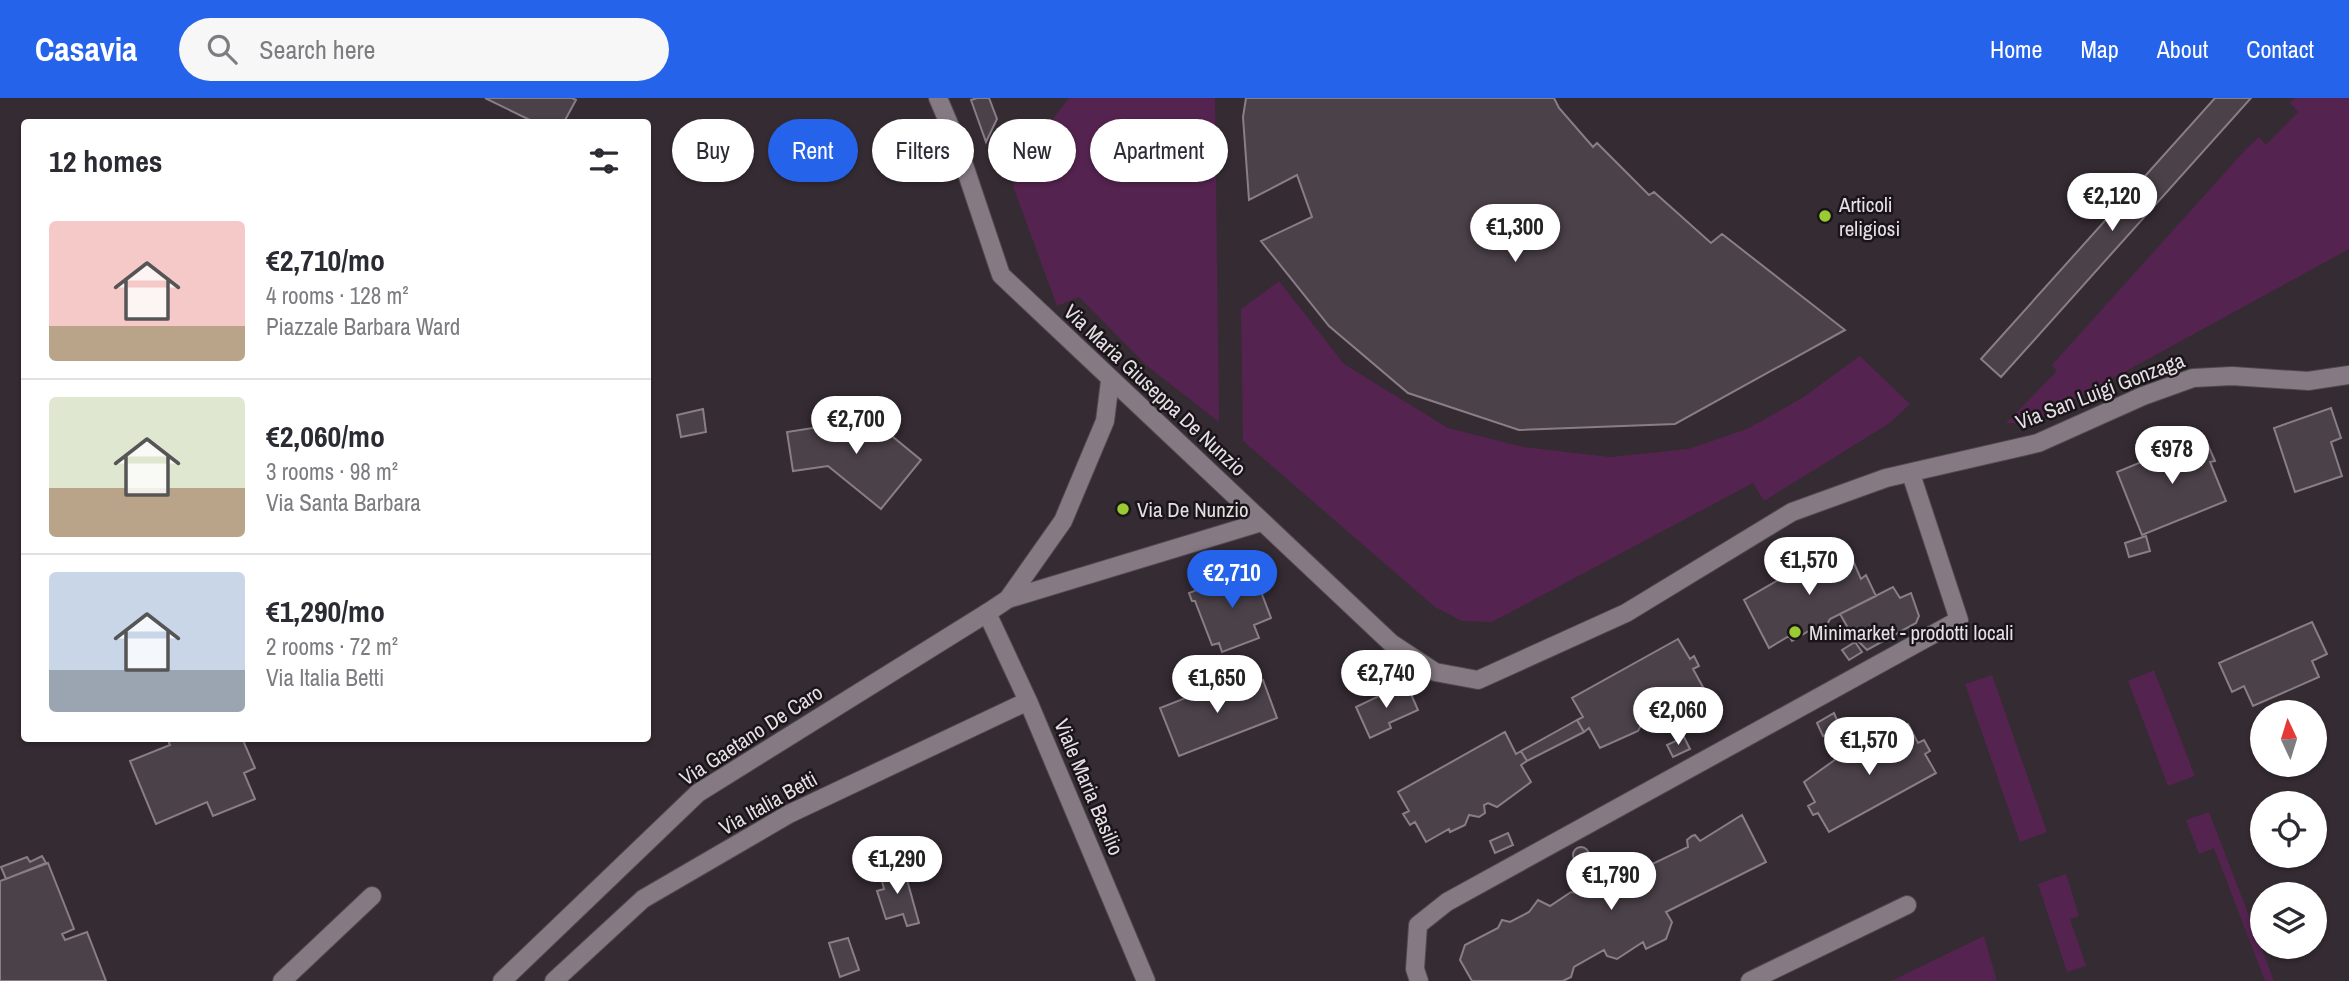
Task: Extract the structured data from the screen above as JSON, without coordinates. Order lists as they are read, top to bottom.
{
  "streets": {
    "street": [
      "Via Maria Giuseppa De Nunzio",
      "Via San Luigi Gonzaga",
      "Via Gaetano De Caro",
      "Viale Maria Basilio",
      "Via Italia Betti"
    ]
  },
  "crossings": [
    ["Via Maria Giuseppa De Nunzio", "Via San Luigi Gonzaga"],
    ["Via Gaetano De Caro", "Viale Maria Basilio"],
    ["Viale Maria Basilio", "Via Italia Betti"]
  ],
  "places": ["Articoli religiosi", "Via De Nunzio", "Minimarket - prodotti locali"],
  "north": "top",
  "page": {
    "header": "Casavia",
    "search": "Search here",
    "nav": [
      "Home",
      "Map",
      "About",
      "Contact"
    ],
    "chip": [
      "Buy",
      "Rent",
      "Filters",
      "New",
      "Apartment"
    ],
    "heading": "12 homes",
    "price": [
      "€2,120",
      "€1,300",
      "€2,700",
      "€978",
      "€1,570",
      "€2,710",
      "€2,740",
      "€1,650",
      "€2,060",
      "€1,570",
      "€1,290",
      "€1,790"
    ],
    "list": [
      {
        "name": "€2,710/mo",
        "note": "4 rooms · 128 m² · Piazzale Barbara Ward"
      },
      {
        "name": "€2,060/mo",
        "note": "3 rooms · 98 m² · Via Santa Barbara"
      },
      {
        "name": "€1,290/mo",
        "note": "2 rooms · 72 m² · Via Italia Betti"
      }
    ]
  }
}
